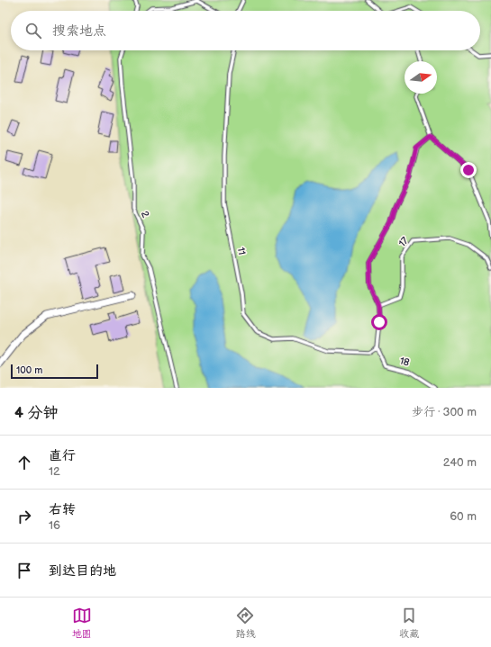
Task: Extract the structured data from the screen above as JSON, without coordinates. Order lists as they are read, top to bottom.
{
  "streets": {
    "lane": [
      "2",
      "17",
      "11",
      "18"
    ]
  },
  "crossings": [
    ["11", "18"]
  ],
  "scale_bar": "100 m",
  "north": "right",
  "page": {
    "search": "搜索地点",
    "scale": "100 m",
    "heading": ["4 分钟", "步行 · 300 m"],
    "list": [
      ["直行", "12", "240 m"],
      ["右转", "16", "60 m"],
      "到达目的地"
    ],
    "nav": ["地图", "路线", "收藏"]
  }
}
